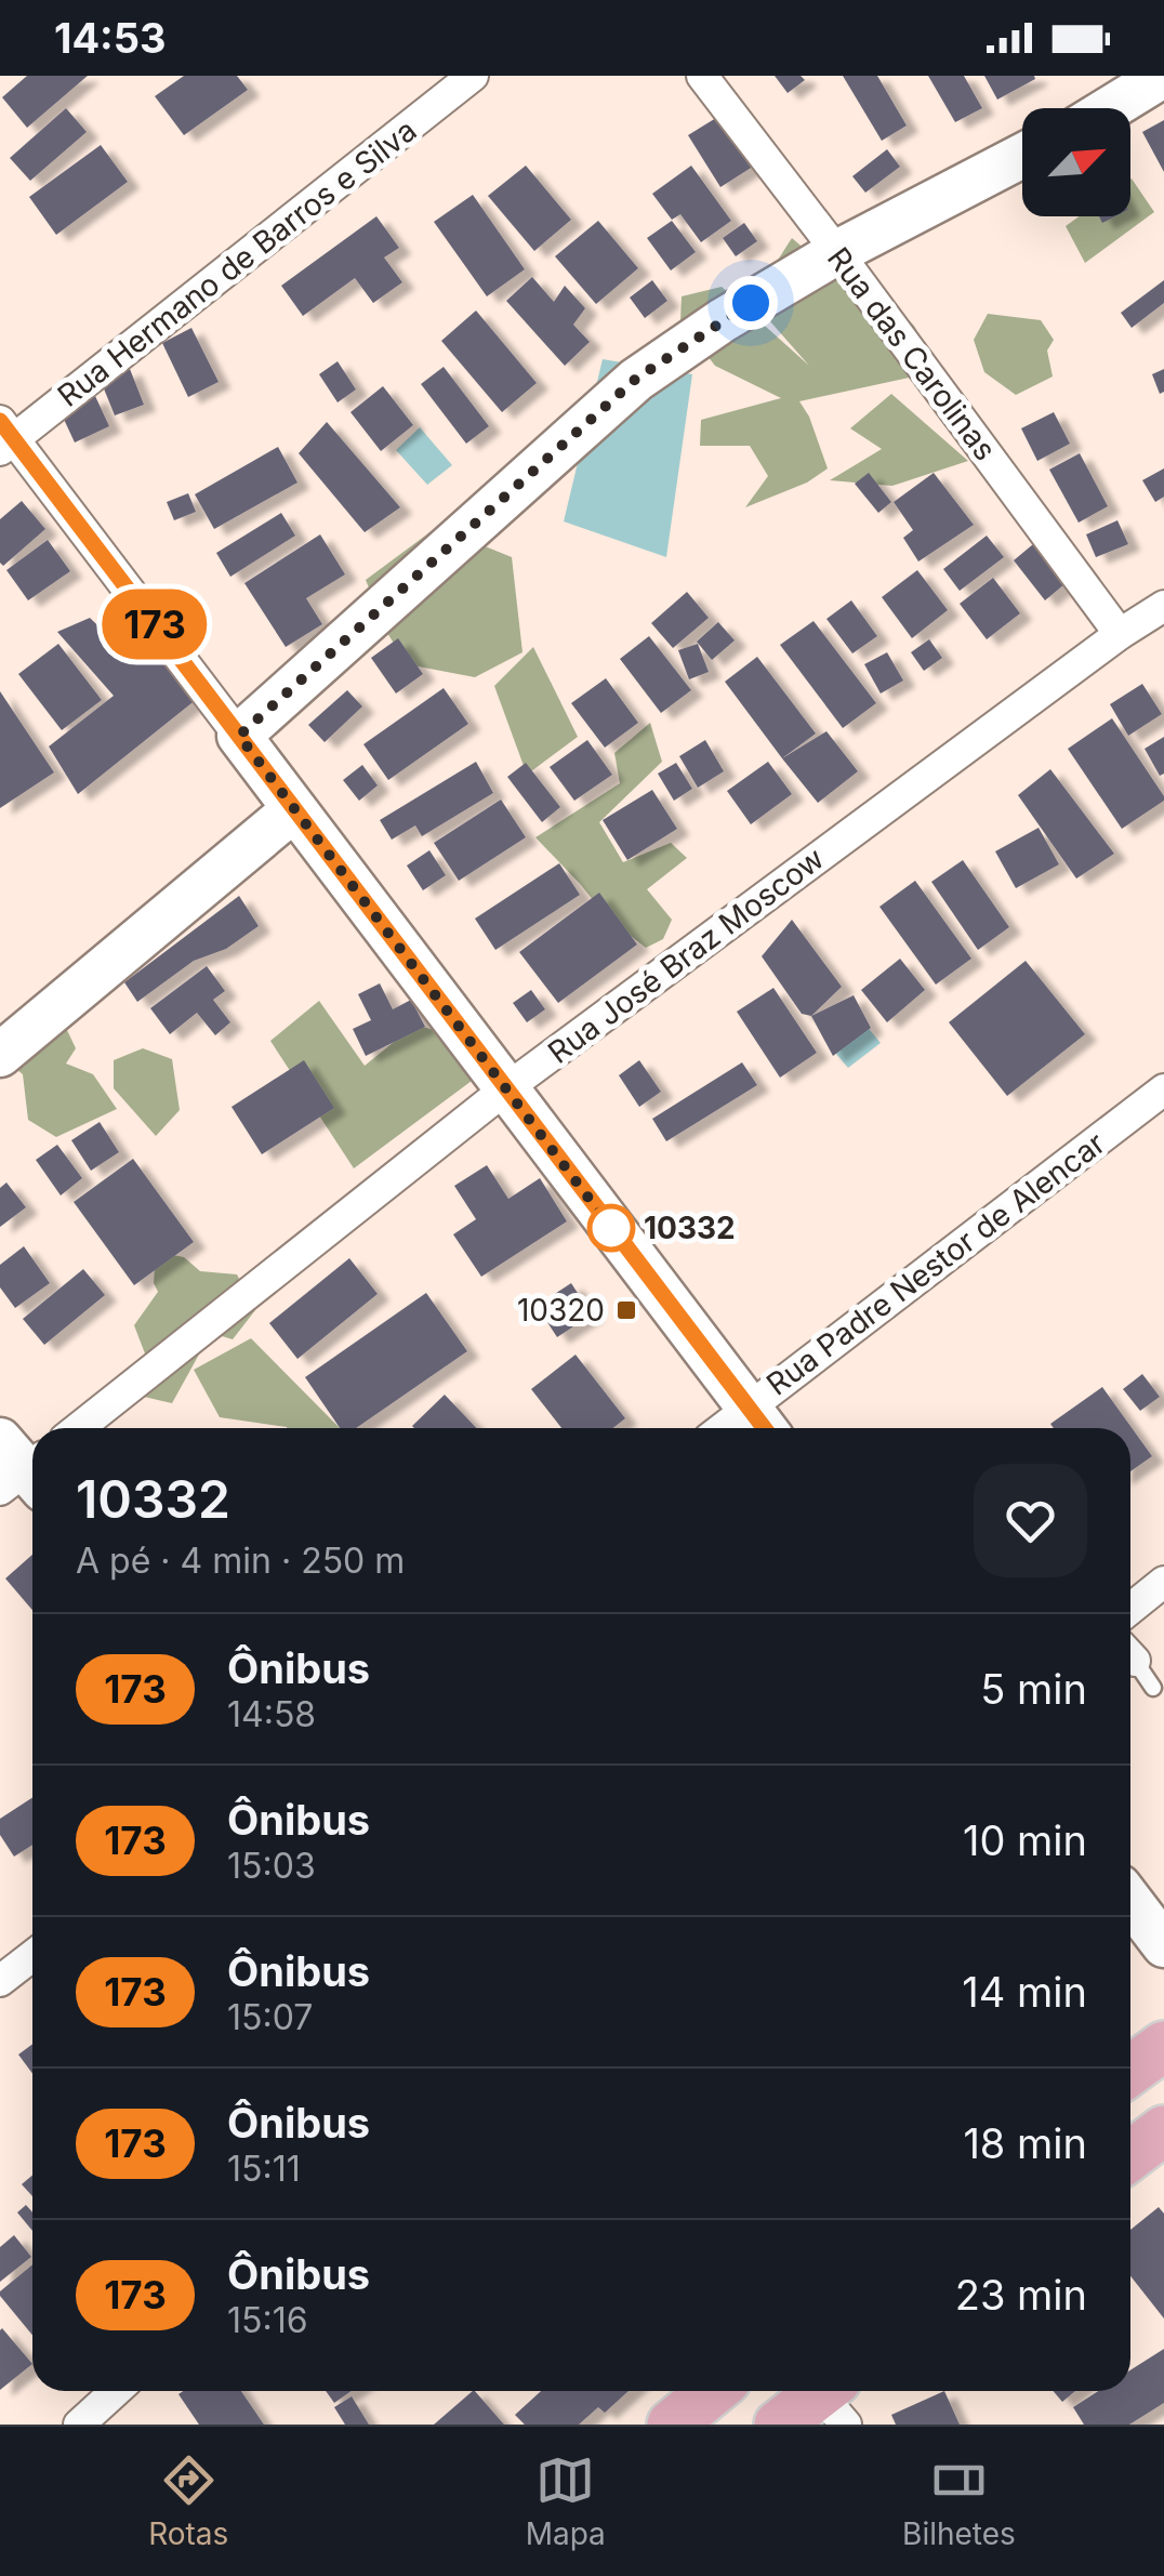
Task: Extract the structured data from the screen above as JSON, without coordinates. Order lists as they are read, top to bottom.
{
  "streets": {
    "street": [
      "Rua Hermano de Barros e Silva",
      "Rua das Carolinas",
      "Rua José Braz Moscow",
      "Rua Padre Nestor de Alencar"
    ]
  },
  "crossings": [
    ["Rua das Carolinas", "Rua José Braz Moscow"]
  ],
  "places": {
    "other": ["10332"],
    "transit": ["10320"]
  },
  "lines": ["bus line 173"],
  "north": "top right",
  "page": {
    "status": "14:53",
    "on_map": "173",
    "heading": ["10332", "A pé · 4 min · 250 m"],
    "list": [
      {
        "mark": "173",
        "name": "Ônibus",
        "note": "14:58",
        "value": "5 min"
      },
      {
        "mark": "173",
        "name": "Ônibus",
        "note": "15:03",
        "value": "10 min"
      },
      {
        "mark": "173",
        "name": "Ônibus",
        "note": "15:07",
        "value": "14 min"
      },
      {
        "mark": "173",
        "name": "Ônibus",
        "note": "15:11",
        "value": "18 min"
      },
      {
        "mark": "173",
        "name": "Ônibus",
        "note": "15:16",
        "value": "23 min"
      }
    ],
    "tabs": ["Rotas", "Mapa", "Bilhetes"]
  }
}
